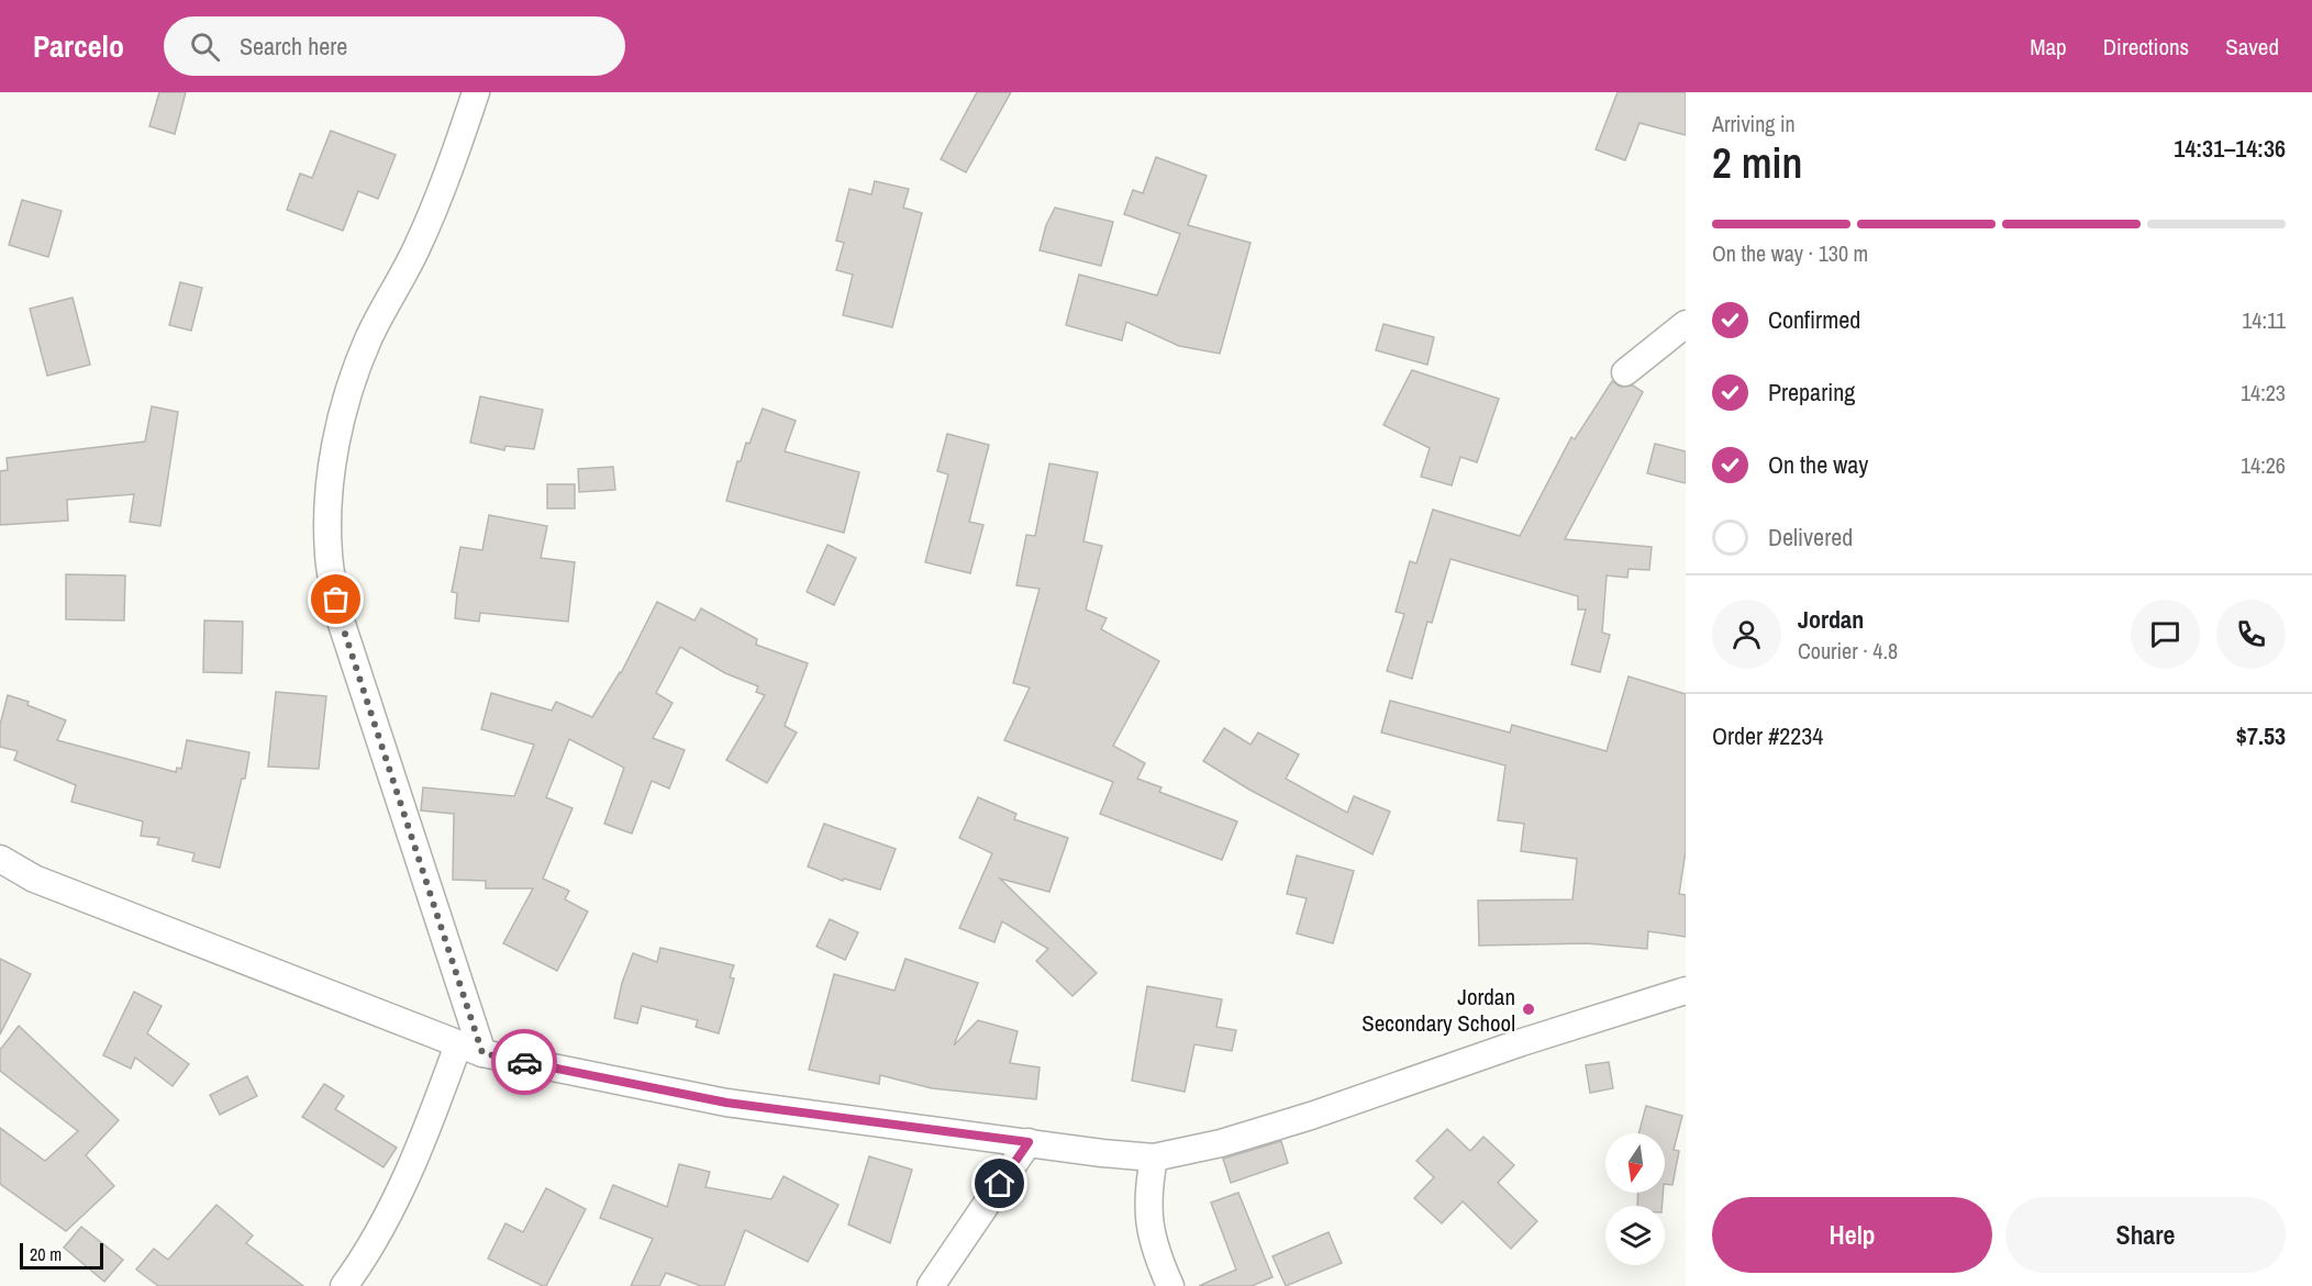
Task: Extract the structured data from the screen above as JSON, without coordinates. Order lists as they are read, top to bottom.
{
  "places": ["Jordan Secondary School"],
  "scale_bar": "20 m",
  "north": "bottom",
  "page": {
    "header": "Parcelo",
    "search": "Search here",
    "nav": ["Map", "Directions", "Saved"],
    "heading": ["2 min", "Arriving in", "14:31–14:36"],
    "panel": [
      "Jordan",
      "Courier · 4.8",
      "Order #2234",
      "$7.53"
    ],
    "bar": "On the way · 130 m",
    "list": [
      ["Confirmed", "14:11"],
      ["Preparing", "14:23"],
      ["On the way", "14:26"],
      "Delivered"
    ],
    "buttons": ["Help", "Share"],
    "scale": "20 m"
  }
}
